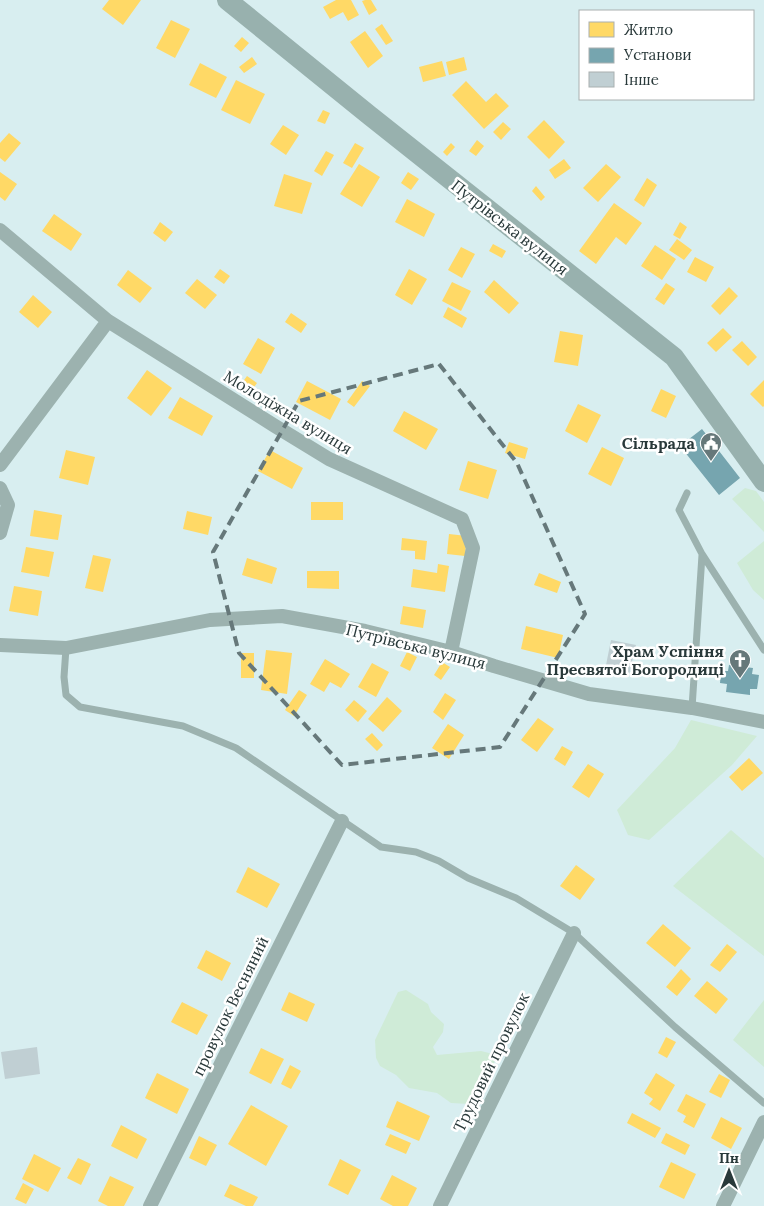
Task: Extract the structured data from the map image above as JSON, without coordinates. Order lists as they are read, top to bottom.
{
  "streets": {
    "main road": ["Путрівська вулиця"],
    "street": ["Молодіжна вулиця", "провулок Весняний", "Трудовий провулок"]
  },
  "crossings": [
    ["Путрівська вулиця", "Молодіжна вулиця"]
  ],
  "places": {
    "public building": ["Сільрада"],
    "church": ["Храм Успіння Пресвятої Богородиці"]
  },
  "legend": ["Житло", "Установи", "Інше"],
  "north": "top"
}
